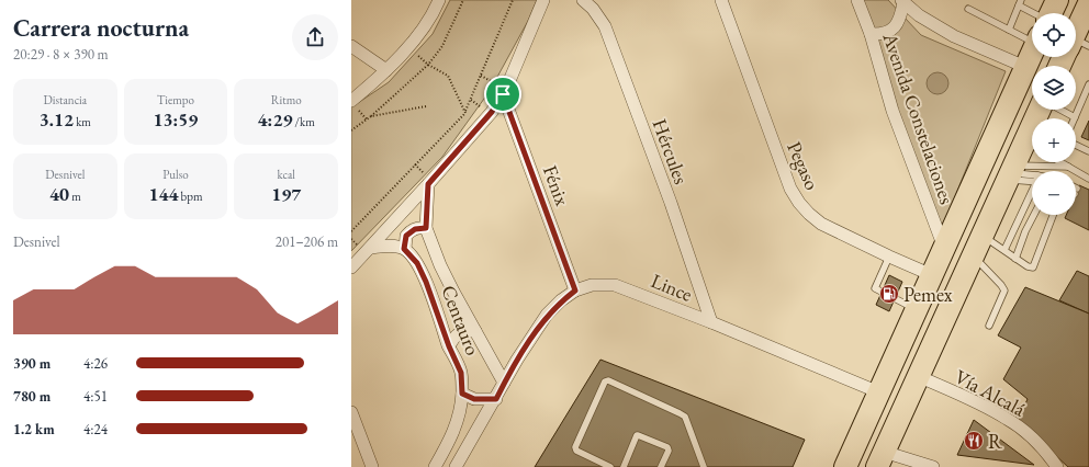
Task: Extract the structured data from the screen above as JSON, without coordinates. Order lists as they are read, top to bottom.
{
  "streets": {
    "street": [
      "Avenida Constelaciones",
      "Hércules",
      "Pegaso",
      "Fénix",
      "Lince",
      "Centauro",
      "Vía Alcalá"
    ]
  },
  "crossings": [
    ["Hércules", "Lince"],
    ["Fénix", "Lince"],
    ["Lince", "Centauro"]
  ],
  "places": {
    "fuel station": ["Pemex"],
    "restaurant": ["R"]
  },
  "page": {
    "heading": ["Carrera nocturna", "20:29 · 8 × 390 m"],
    "map_buttons": ["+", "−"],
    "stats": [
      ["Distancia", "3.12 km"],
      ["Tiempo", "13:59"],
      ["Ritmo", "4:29 /km"],
      ["Desnivel", "40 m"],
      ["Pulso", "144 bpm"],
      ["kcal", "197"]
    ],
    "chart": ["Desnivel", "201–206 m"],
    "list": [
      {
        "name": "390 m",
        "note": "4:26"
      },
      {
        "name": "780 m",
        "note": "4:51"
      },
      {
        "name": "1.2 km",
        "note": "4:24"
      }
    ]
  }
}
